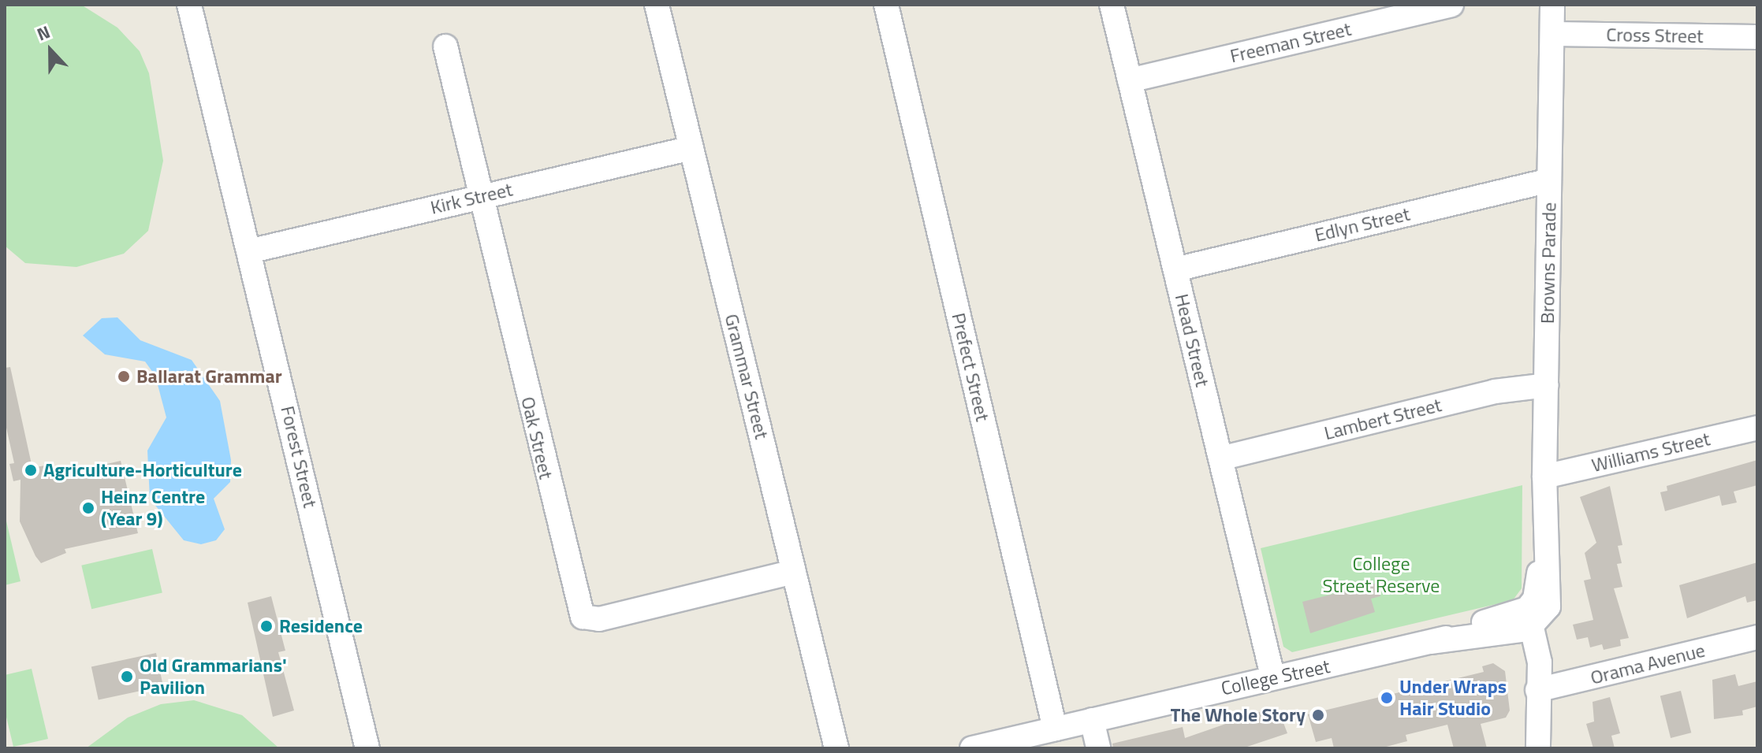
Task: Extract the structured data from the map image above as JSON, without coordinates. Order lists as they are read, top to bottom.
{
  "streets": {
    "street": [
      "Cross Street",
      "Freeman Street",
      "Kirk Street",
      "Edlyn Street",
      "Browns Parade",
      "Head Street",
      "Prefect Street",
      "Grammar Street",
      "Lambert Street",
      "Oak Street",
      "Williams Street",
      "Forest Street",
      "Orama Avenue",
      "College Street"
    ]
  },
  "crossings": [
    ["Cross Street", "Browns Parade"],
    ["Freeman Street", "Head Street"],
    ["Kirk Street", "Grammar Street"],
    ["Kirk Street", "Oak Street"],
    ["Kirk Street", "Forest Street"],
    ["Edlyn Street", "Browns Parade"],
    ["Edlyn Street", "Head Street"],
    ["Browns Parade", "Lambert Street"],
    ["Browns Parade", "Williams Street"],
    ["Browns Parade", "College Street"],
    ["Head Street", "Lambert Street"],
    ["Head Street", "College Street"],
    ["Prefect Street", "College Street"],
    ["Grammar Street", "Oak Street"]
  ],
  "parks": ["College Street Reserve"],
  "places": [
    "Ballarat Grammar",
    "Agriculture-Horticulture",
    "Heinz Centre (Year 9)",
    "Residence",
    "Old Grammarians' Pavilion",
    "Under Wraps Hair Studio",
    "The Whole Story"
  ],
  "north": "top"
}
